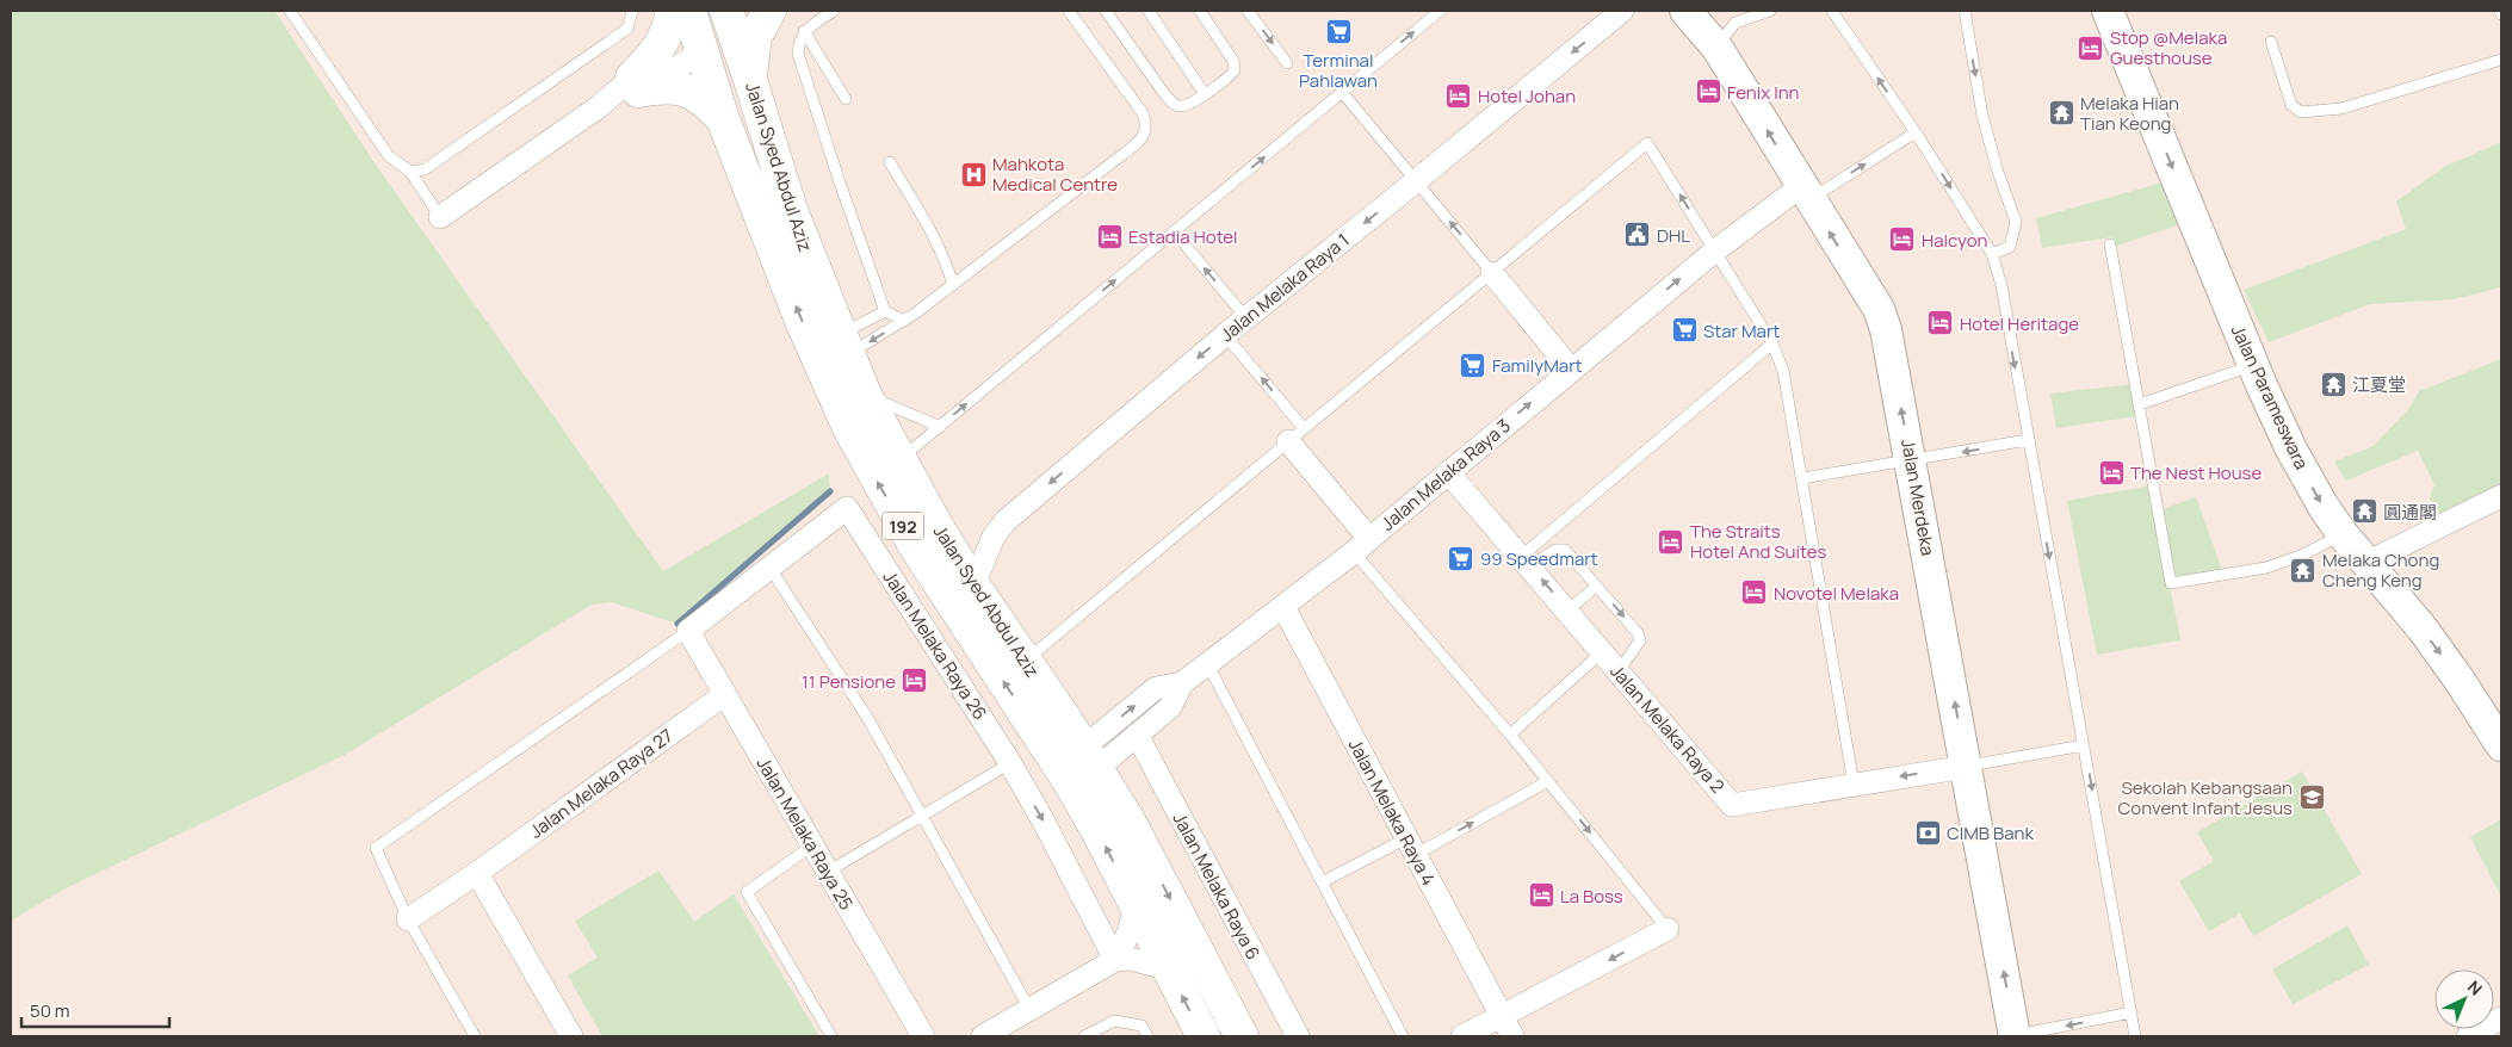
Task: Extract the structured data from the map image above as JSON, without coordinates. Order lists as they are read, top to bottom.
{
  "streets": {
    "main road": [
      "Jalan Syed Abdul Aziz",
      "Jalan Parameswara",
      "Jalan Merdeka",
      "192"
    ],
    "street": [
      "Jalan Melaka Raya 1",
      "Jalan Melaka Raya 3",
      "Jalan Melaka Raya 26",
      "Jalan Melaka Raya 2",
      "Jalan Melaka Raya 27",
      "Jalan Melaka Raya 4",
      "Jalan Melaka Raya 25",
      "Jalan Melaka Raya 6"
    ]
  },
  "crossings": [
    ["Jalan Syed Abdul Aziz", "Jalan Melaka Raya 1"],
    ["Jalan Syed Abdul Aziz", "Jalan Melaka Raya 3"],
    ["Jalan Melaka Raya 3", "Jalan Merdeka"],
    ["Jalan Melaka Raya 3", "Jalan Melaka Raya 2"],
    ["Jalan Melaka Raya 3", "Jalan Melaka Raya 4"],
    ["Jalan Melaka Raya 3", "Jalan Melaka Raya 6"],
    ["Jalan Merdeka", "Jalan Melaka Raya 2"],
    ["Jalan Melaka Raya 26", "Jalan Melaka Raya 25"],
    ["Jalan Melaka Raya 27", "Jalan Melaka Raya 25"]
  ],
  "one_way": [
    "Jalan Melaka Raya 1",
    "Jalan Parameswara",
    "Jalan Melaka Raya 3",
    "Jalan Merdeka"
  ],
  "places": {
    "supermarket": [
      "Terminal Pahlawan",
      "Star Mart",
      "FamilyMart",
      "99 Speedmart"
    ],
    "hotel": [
      "Stop @Melaka Guesthouse",
      "Fenix Inn",
      "Hotel Johan",
      "Estadia Hotel",
      "Halcyon",
      "Hotel Heritage",
      "The Nest House",
      "The Straits Hotel And Suites",
      "Novotel Melaka",
      "11 Pensione",
      "La Boss"
    ],
    "temple": [
      "Melaka Hian Tian Keong",
      "江夏堂",
      "圓通閣",
      "Melaka Chong Cheng Keng"
    ],
    "hospital": ["Mahkota Medical Centre"],
    "public building": ["DHL"],
    "school or university": ["Sekolah Kebangsaan Convent Infant Jesus"],
    "bank": ["CIMB Bank"]
  },
  "scale_bar": "50 m",
  "north": "top right"
}
